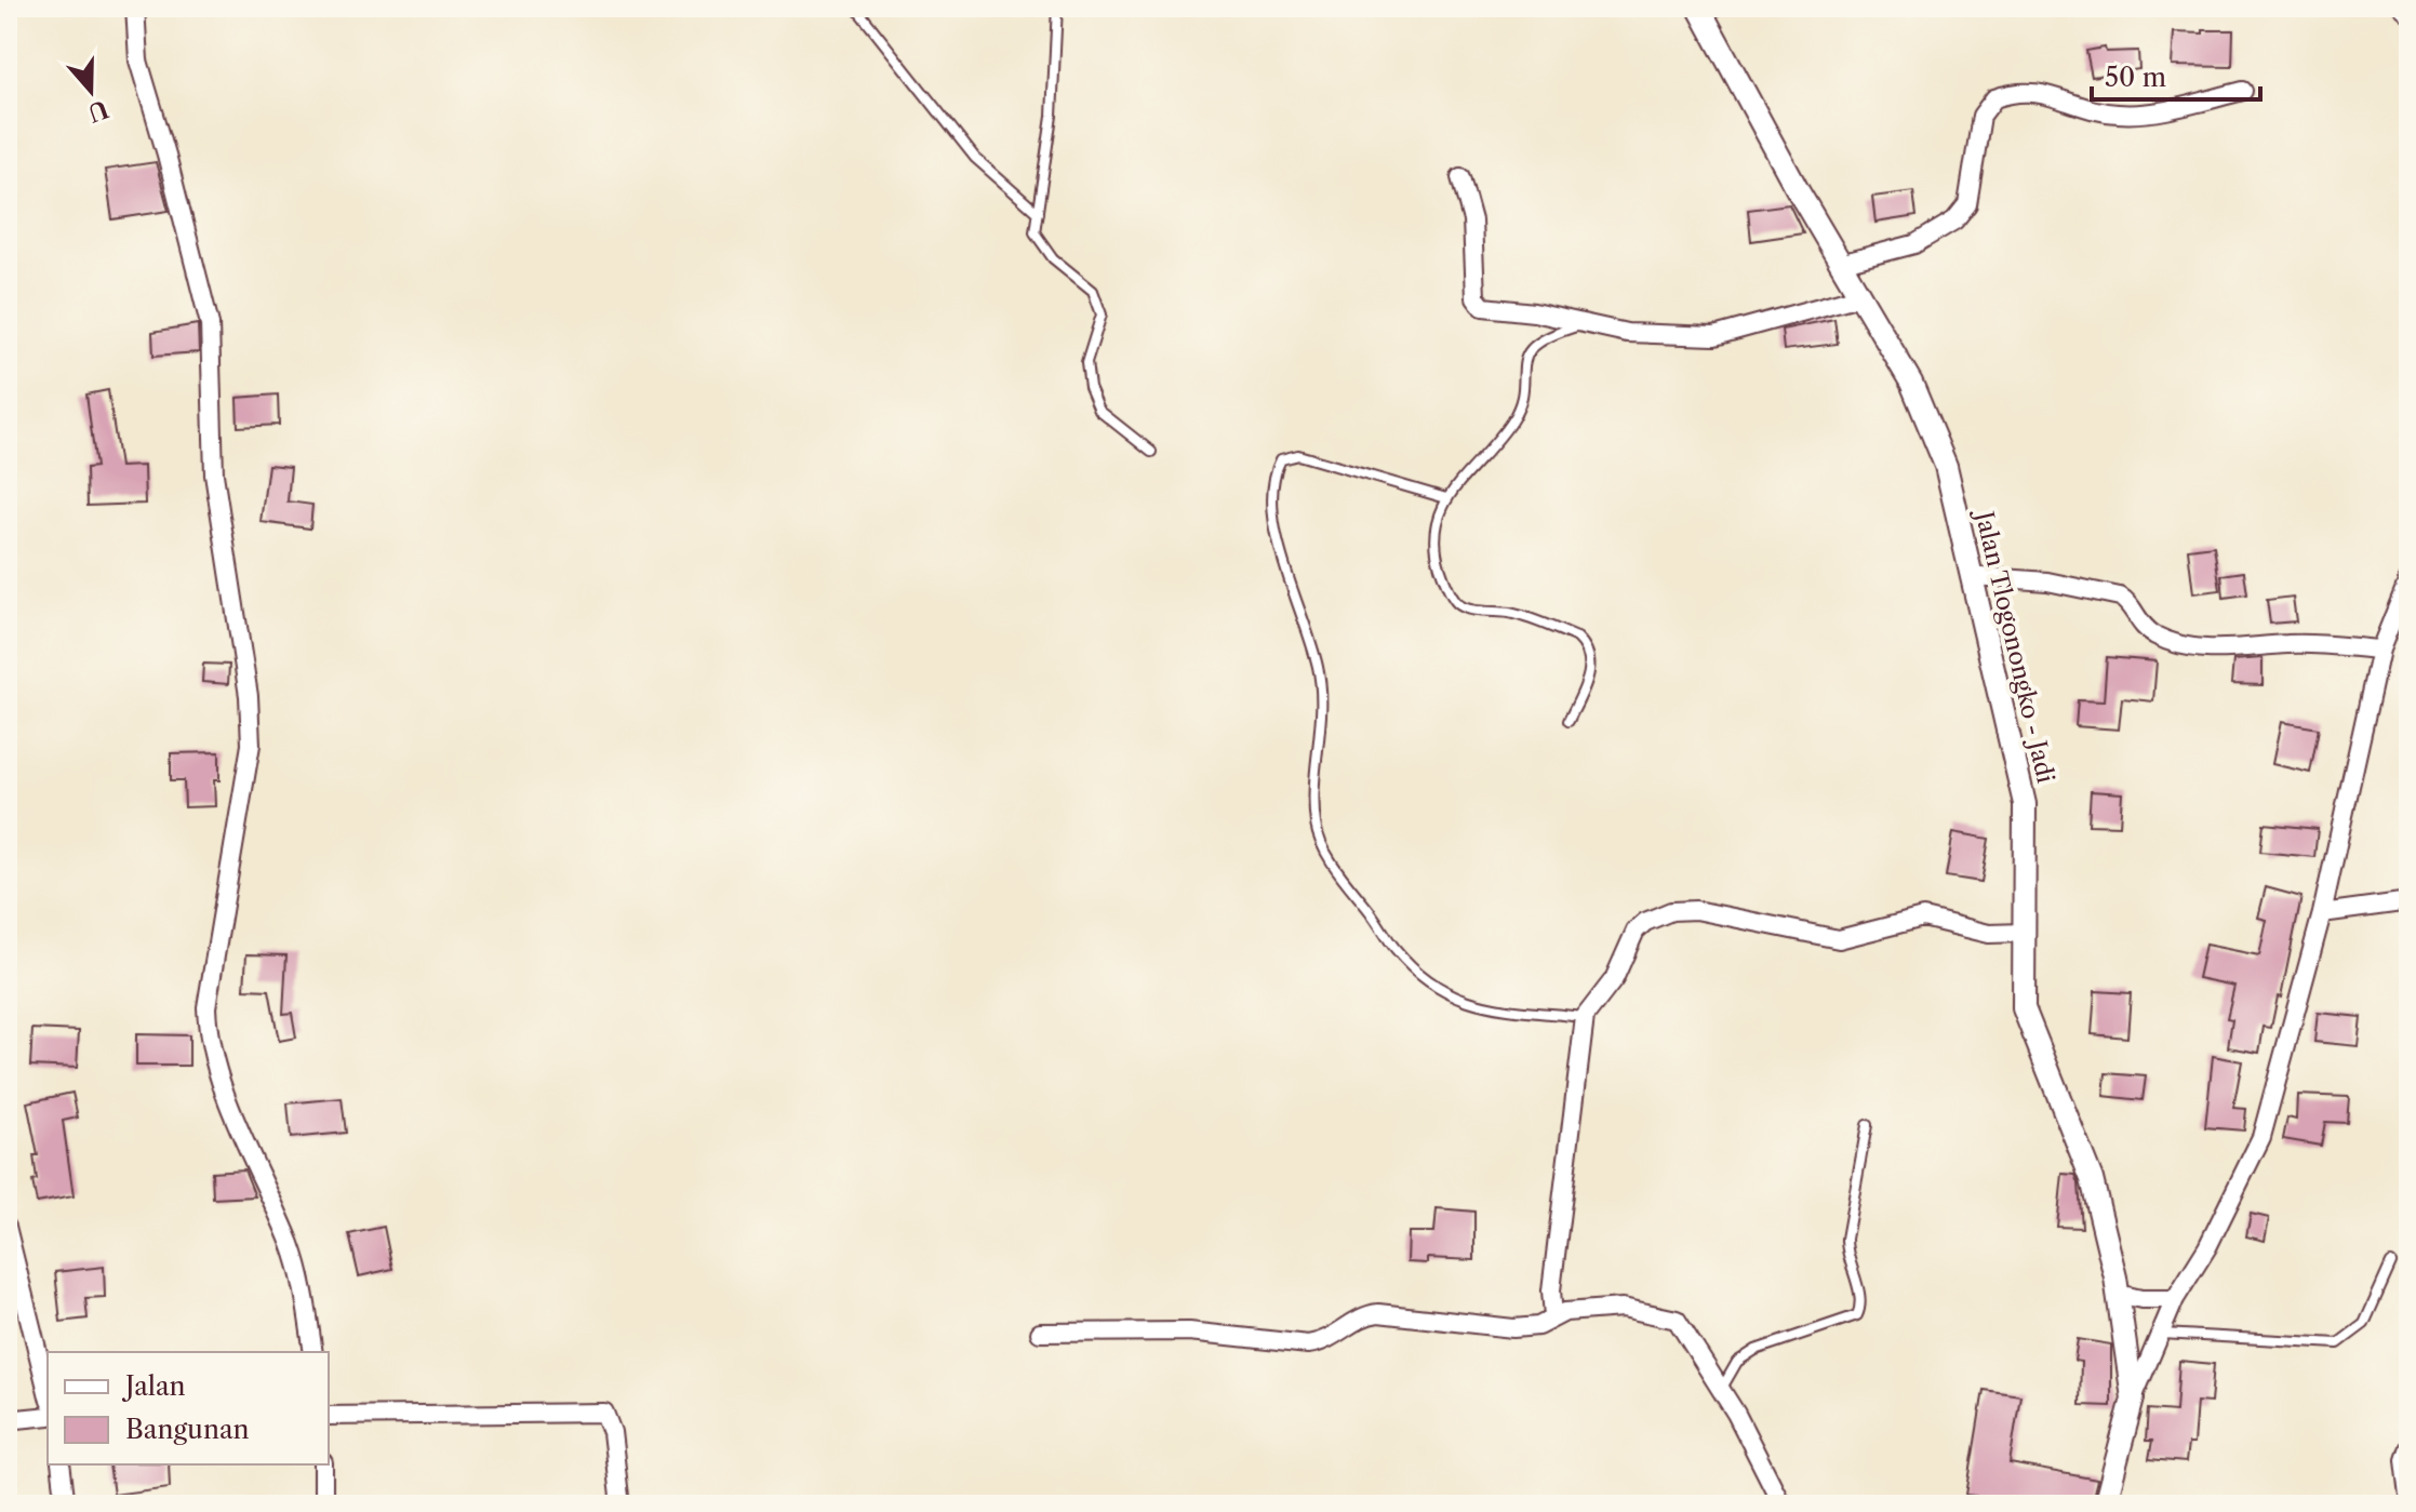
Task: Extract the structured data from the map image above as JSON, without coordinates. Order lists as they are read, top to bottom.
{
  "streets": {
    "street": ["Jalan Tlogonongko - Jadi"]
  },
  "legend": ["Jalan", "Bangunan"],
  "scale_bar": "50 m",
  "north": "bottom"
}
